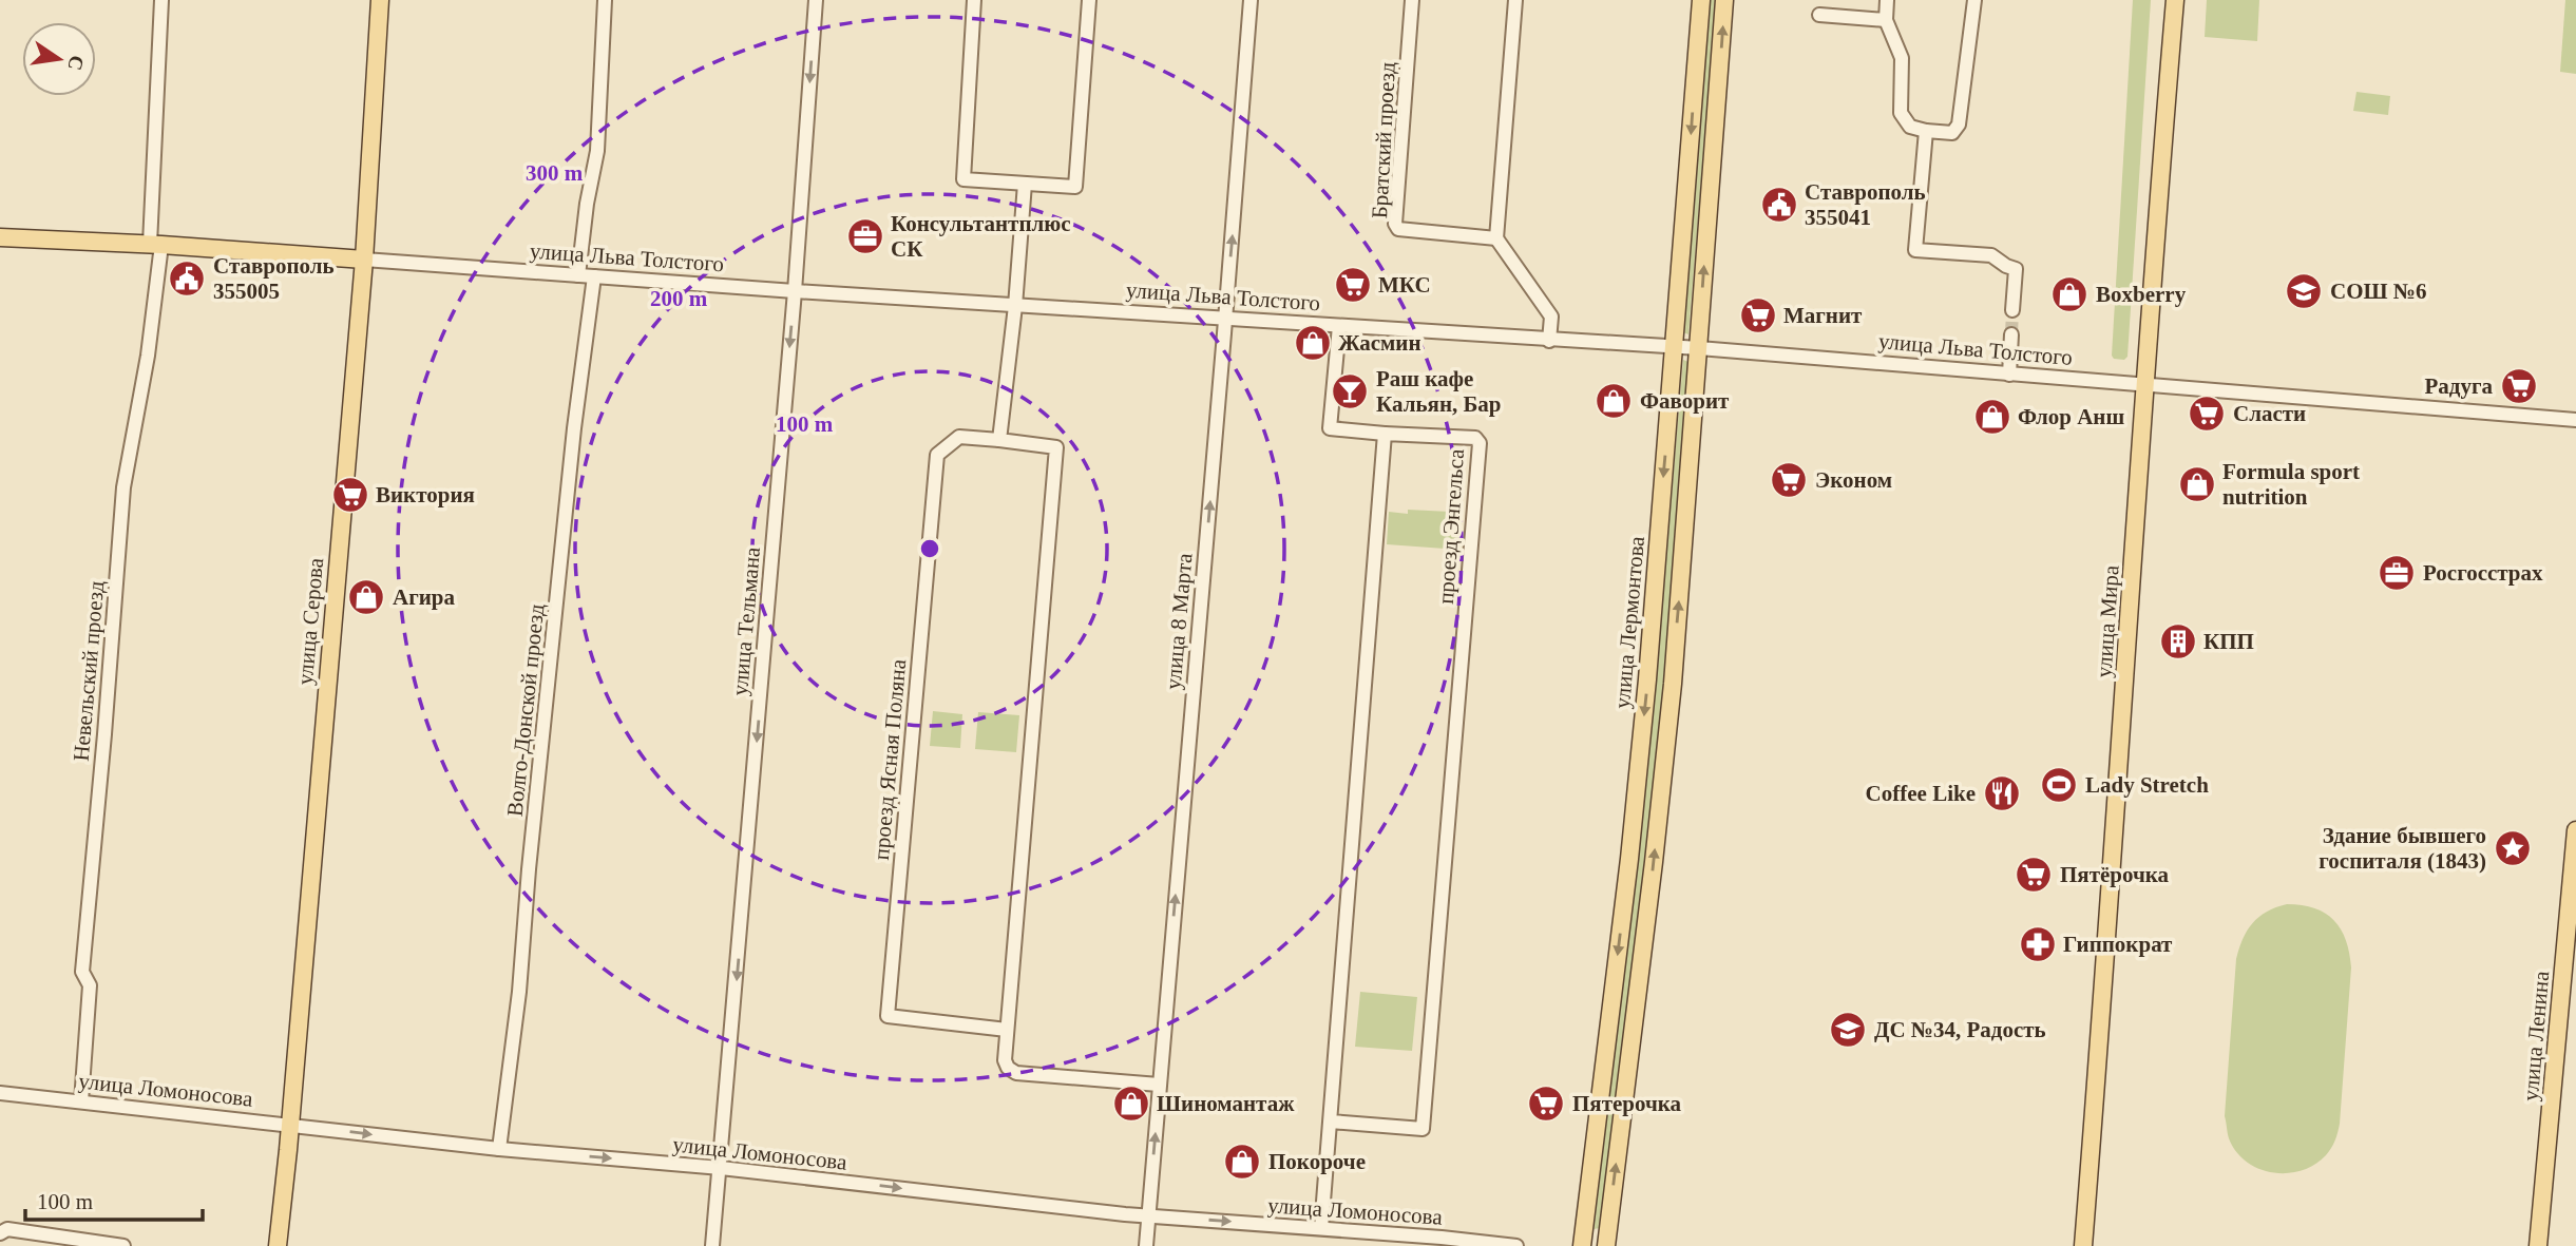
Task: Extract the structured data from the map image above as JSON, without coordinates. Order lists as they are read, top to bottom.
{
  "streets": {
    "main road": [
      "улица Льва Толстого",
      "улица Серова",
      "улица Мира",
      "улица Лермонтова",
      "улица Ленина"
    ],
    "street": [
      "Братский проезд",
      "проезд Энгельса",
      "улица Тельмана",
      "улица 8 Марта",
      "Невельский проезд",
      "Волго-Донской проезд",
      "проезд Ясная Поляна",
      "улица Ломоносова"
    ]
  },
  "crossings": [
    ["улица Льва Толстого", "улица Серова"],
    ["улица Льва Толстого", "улица Тельмана"],
    ["улица Льва Толстого", "улица 8 Марта"],
    ["улица Льва Толстого", "улица Мира"],
    ["улица Льва Толстого", "улица Лермонтова"],
    ["улица Льва Толстого", "Невельский проезд"],
    ["улица Льва Толстого", "Волго-Донской проезд"],
    ["улица Серова", "улица Ломоносова"],
    ["улица Тельмана", "улица Ломоносова"],
    ["улица 8 Марта", "проезд Ясная Поляна"],
    ["улица 8 Марта", "улица Ломоносова"],
    ["Невельский проезд", "улица Ломоносова"],
    ["Волго-Донской проезд", "улица Ломоносова"]
  ],
  "one_way": ["улица Тельмана", "улица 8 Марта", "улица Ломоносова"],
  "places": {
    "public building": ["Ставрополь 355041", "Ставрополь 355005"],
    "office": ["Консультантплюс СК", "Росгосстрах"],
    "supermarket": [
      "МКС",
      "Магнит",
      "Радуга",
      "Сласти",
      "Эконом",
      "Виктория",
      "Пятёрочка",
      "Пятерочка"
    ],
    "school or university": ["СОШ №6", "ДС №34, Радость"],
    "shop": [
      "Boxberry",
      "Жасмин",
      "Фаворит",
      "Флор Анш",
      "Formula sport nutrition",
      "Агира",
      "Шиномантаж",
      "Покороче"
    ],
    "bar": ["Раш кафе Кальян, Бар"],
    "building": ["КПП"],
    "sports": ["Lady Stretch"],
    "restaurant": ["Coffee Like"],
    "place": ["Здание бывшего госпиталя (1843)"],
    "pharmacy": ["Гиппократ"]
  },
  "scale_bar": "100 m",
  "north": "right",
  "rings": ["300 m", "200 m", "100 m"]
}
